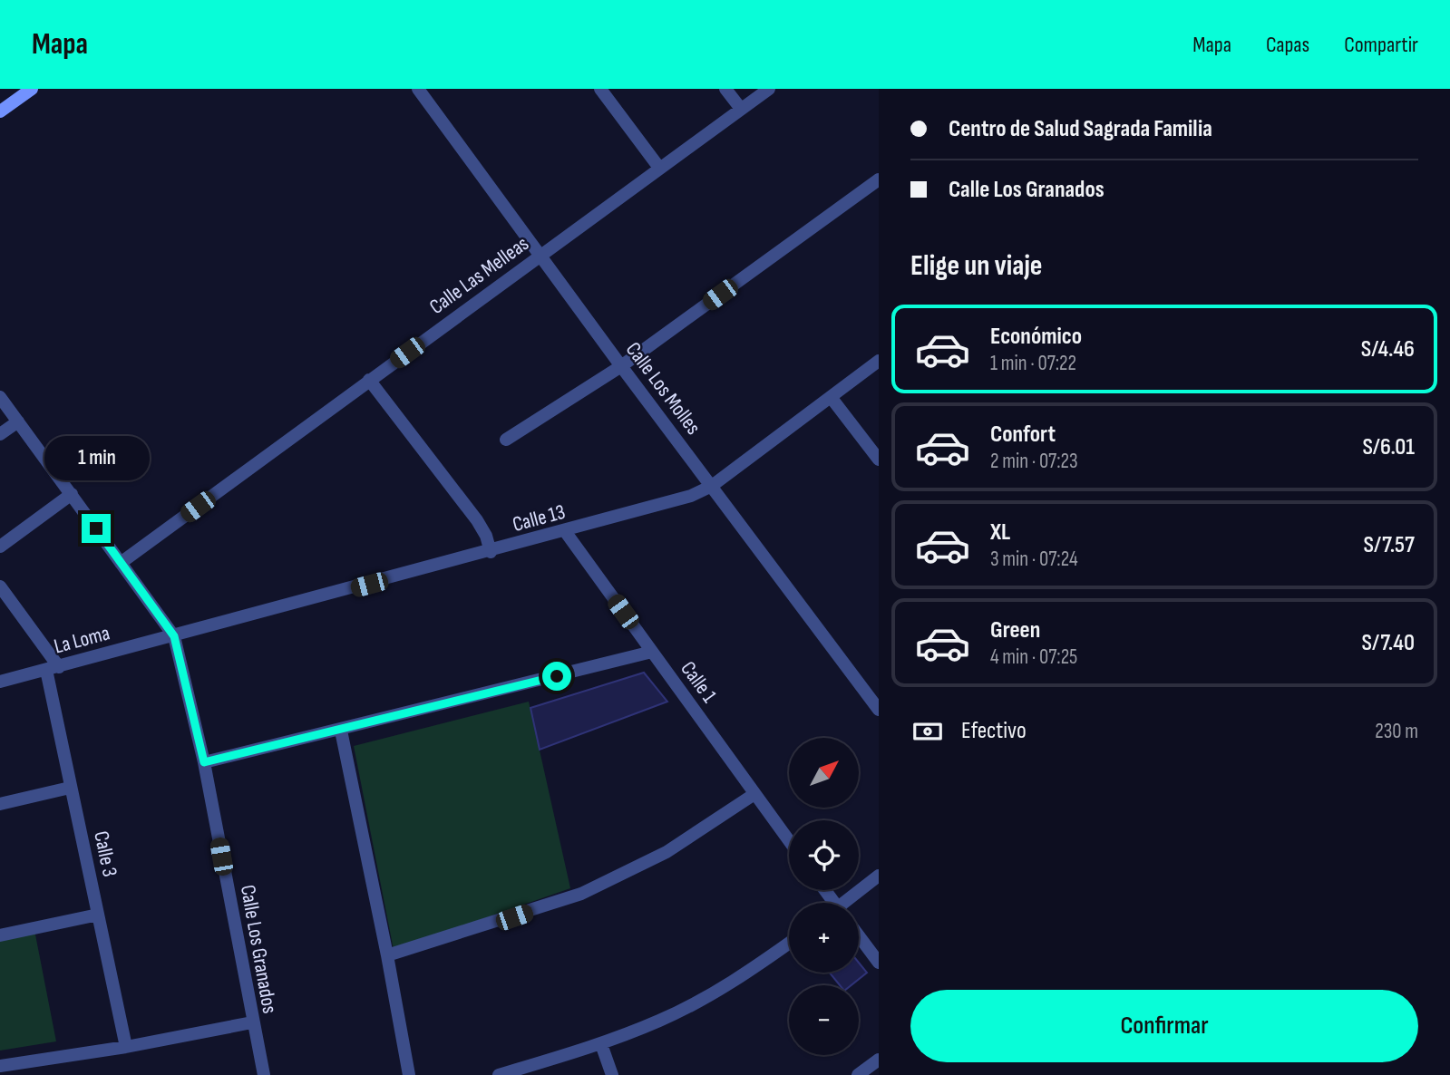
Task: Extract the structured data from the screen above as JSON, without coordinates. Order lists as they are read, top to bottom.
{
  "streets": {
    "street": [
      "Calle Las Melleas",
      "Calle Los Molles",
      "Calle 13",
      "La Loma",
      "Calle 1",
      "Calle 3",
      "Calle Los Granados"
    ]
  },
  "crossings": [
    ["Calle Las Melleas", "Calle Los Molles"],
    ["Calle Las Melleas", "Calle Los Granados"],
    ["Calle Los Molles", "Calle 13"],
    ["Calle 13", "La Loma"],
    ["Calle 13", "Calle 1"],
    ["Calle 13", "Calle Los Granados"],
    ["La Loma", "Calle 3"],
    ["La Loma", "Calle Los Granados"]
  ],
  "north": "top right",
  "page": {
    "header": "Mapa",
    "nav": ["Mapa", "Capas", "Compartir"],
    "banner": ["Centro de Salud Sagrada Familia", "Calle Los Granados"],
    "heading": "Elige un viaje",
    "list": [
      {
        "name": "Económico",
        "note": "1 min · 07:22",
        "value": "S/4.46"
      },
      {
        "name": "Confort",
        "note": "2 min · 07:23",
        "value": "S/6.01"
      },
      {
        "name": "XL",
        "note": "3 min · 07:24",
        "value": "S/7.57"
      },
      {
        "name": "Green",
        "note": "4 min · 07:25",
        "value": "S/7.40"
      }
    ],
    "bubble": "1 min",
    "pay": ["Efectivo", "230 m"],
    "map_buttons": ["+", "−"],
    "buttons": "Confirmar"
  }
}
